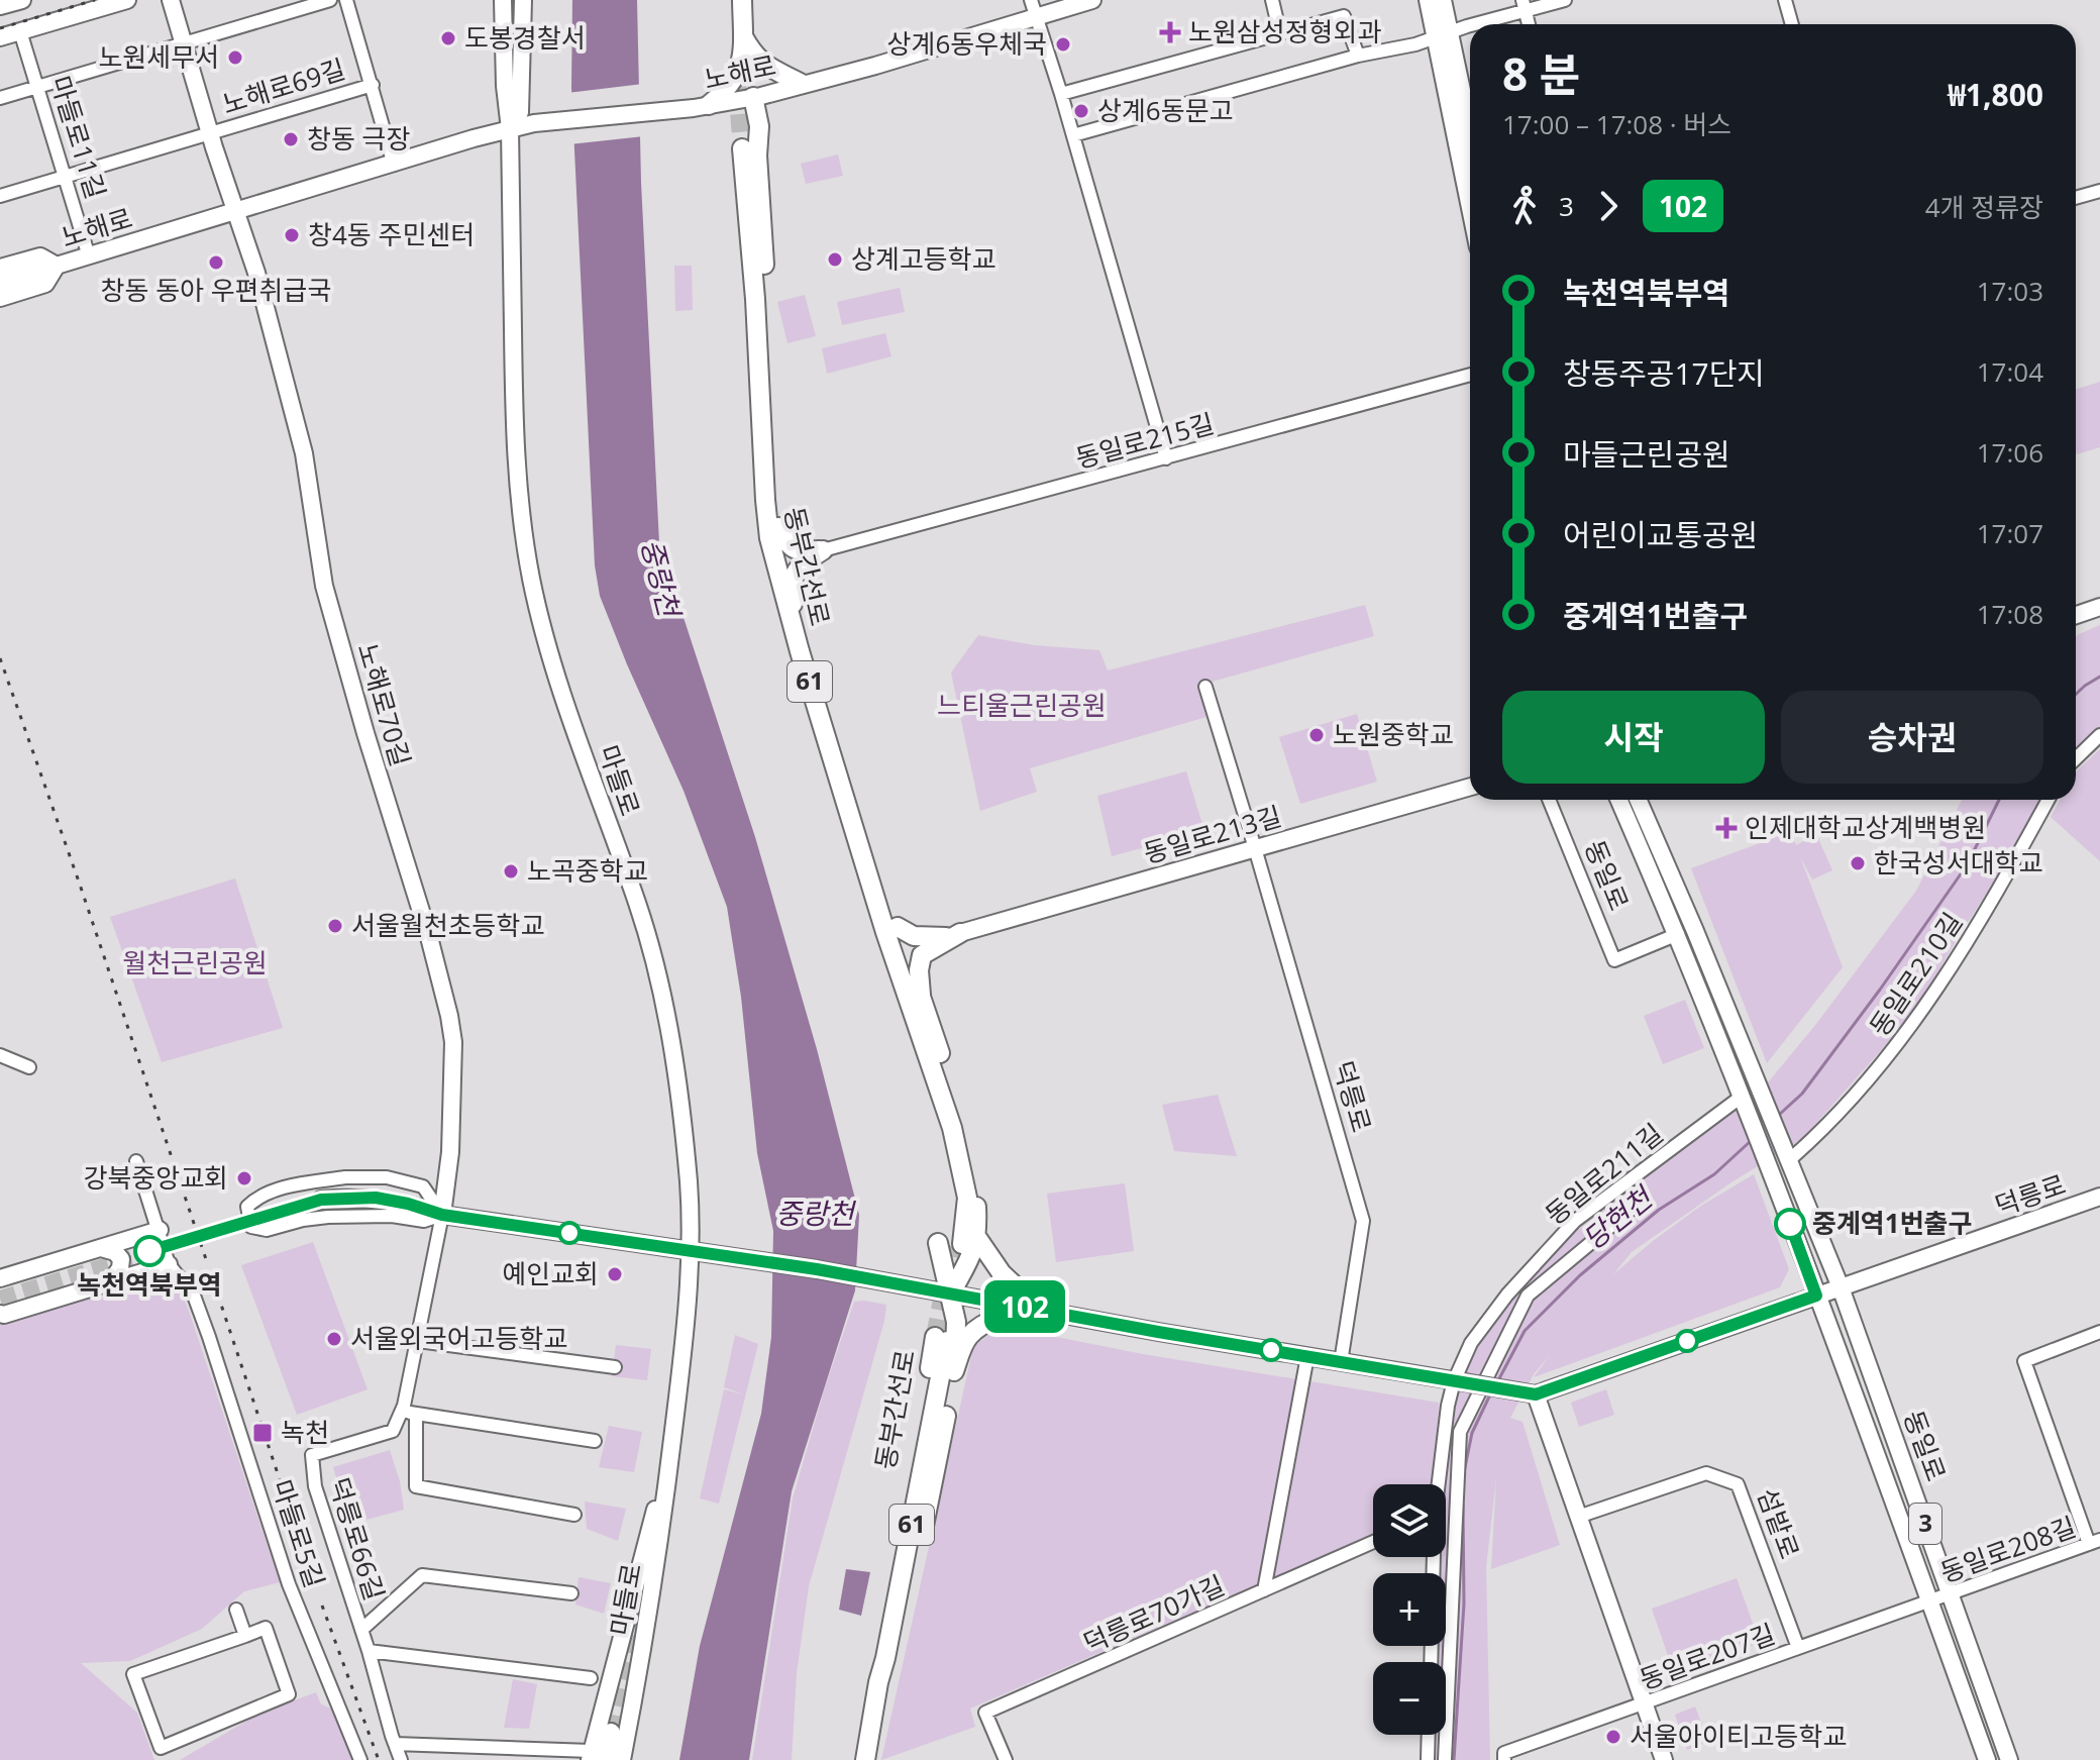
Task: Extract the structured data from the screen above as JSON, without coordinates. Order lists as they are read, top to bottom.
{
  "streets": {
    "highway": ["동부간선로", "61"],
    "main road": [
      "노해로",
      "노해로69길",
      "노해로70길",
      "마들로",
      "동일로213길",
      "동일로",
      "덕릉로",
      "3"
    ],
    "street": [
      "마들로11길",
      "동일로215길",
      "동일로210길",
      "동일로211길",
      "섬밭로",
      "마들로5길",
      "덕릉로66길",
      "동일로208길",
      "덕릉로70가길",
      "동일로207길"
    ]
  },
  "crossings": [
    ["노해로", "노해로69길"],
    ["노해로", "마들로11길"],
    ["노해로", "노해로70길"],
    ["노해로", "마들로"],
    ["노해로69길", "마들로11길"],
    ["노해로69길", "노해로70길"],
    ["동일로213길", "덕릉로"],
    ["동일로", "동일로210길"],
    ["동일로", "덕릉로"],
    ["동일로", "동일로211길"],
    ["동일로", "3"],
    ["동일로", "동일로208길"],
    ["동일로", "동일로207길"],
    ["동일로210길", "3"],
    ["섬밭로", "동일로207길"],
    ["동일로208길", "동일로207길"]
  ],
  "water": ["중랑천", "당현천"],
  "parks": ["느티울근린공원", "월천근린공원"],
  "places": {
    "health": ["노원삼성정형외과", "인제대학교상계백병원"],
    "other": [
      "도봉경찰서",
      "상계6동우체국",
      "노원세무서",
      "상계6동문고",
      "창동 극장",
      "창4동 주민센터",
      "상계고등학교",
      "창동 동아 우편취급국",
      "노원중학교",
      "한국성서대학교",
      "노곡중학교",
      "서울월천초등학교",
      "강북중앙교회",
      "중계역1번출구",
      "녹천역북부역",
      "예인교회",
      "서울외국어고등학교",
      "서울아이티고등학교"
    ],
    "transit": ["녹천"]
  },
  "lines": ["bus line 102"],
  "page": {
    "on_map": "102",
    "heading": ["8 분", "17:00 – 17:08 · 버스", "₩1,800"],
    "legs": ["3", "102", "4개 정류장"],
    "list": [
      {
        "name": "녹천역북부역",
        "value": "17:03"
      },
      {
        "name": "창동주공17단지",
        "value": "17:04"
      },
      {
        "name": "마들근린공원",
        "value": "17:06"
      },
      {
        "name": "어린이교통공원",
        "value": "17:07"
      },
      {
        "name": "중계역1번출구",
        "value": "17:08"
      }
    ],
    "buttons": ["시작", "승차권"],
    "map_buttons": ["+", "−"]
  }
}
